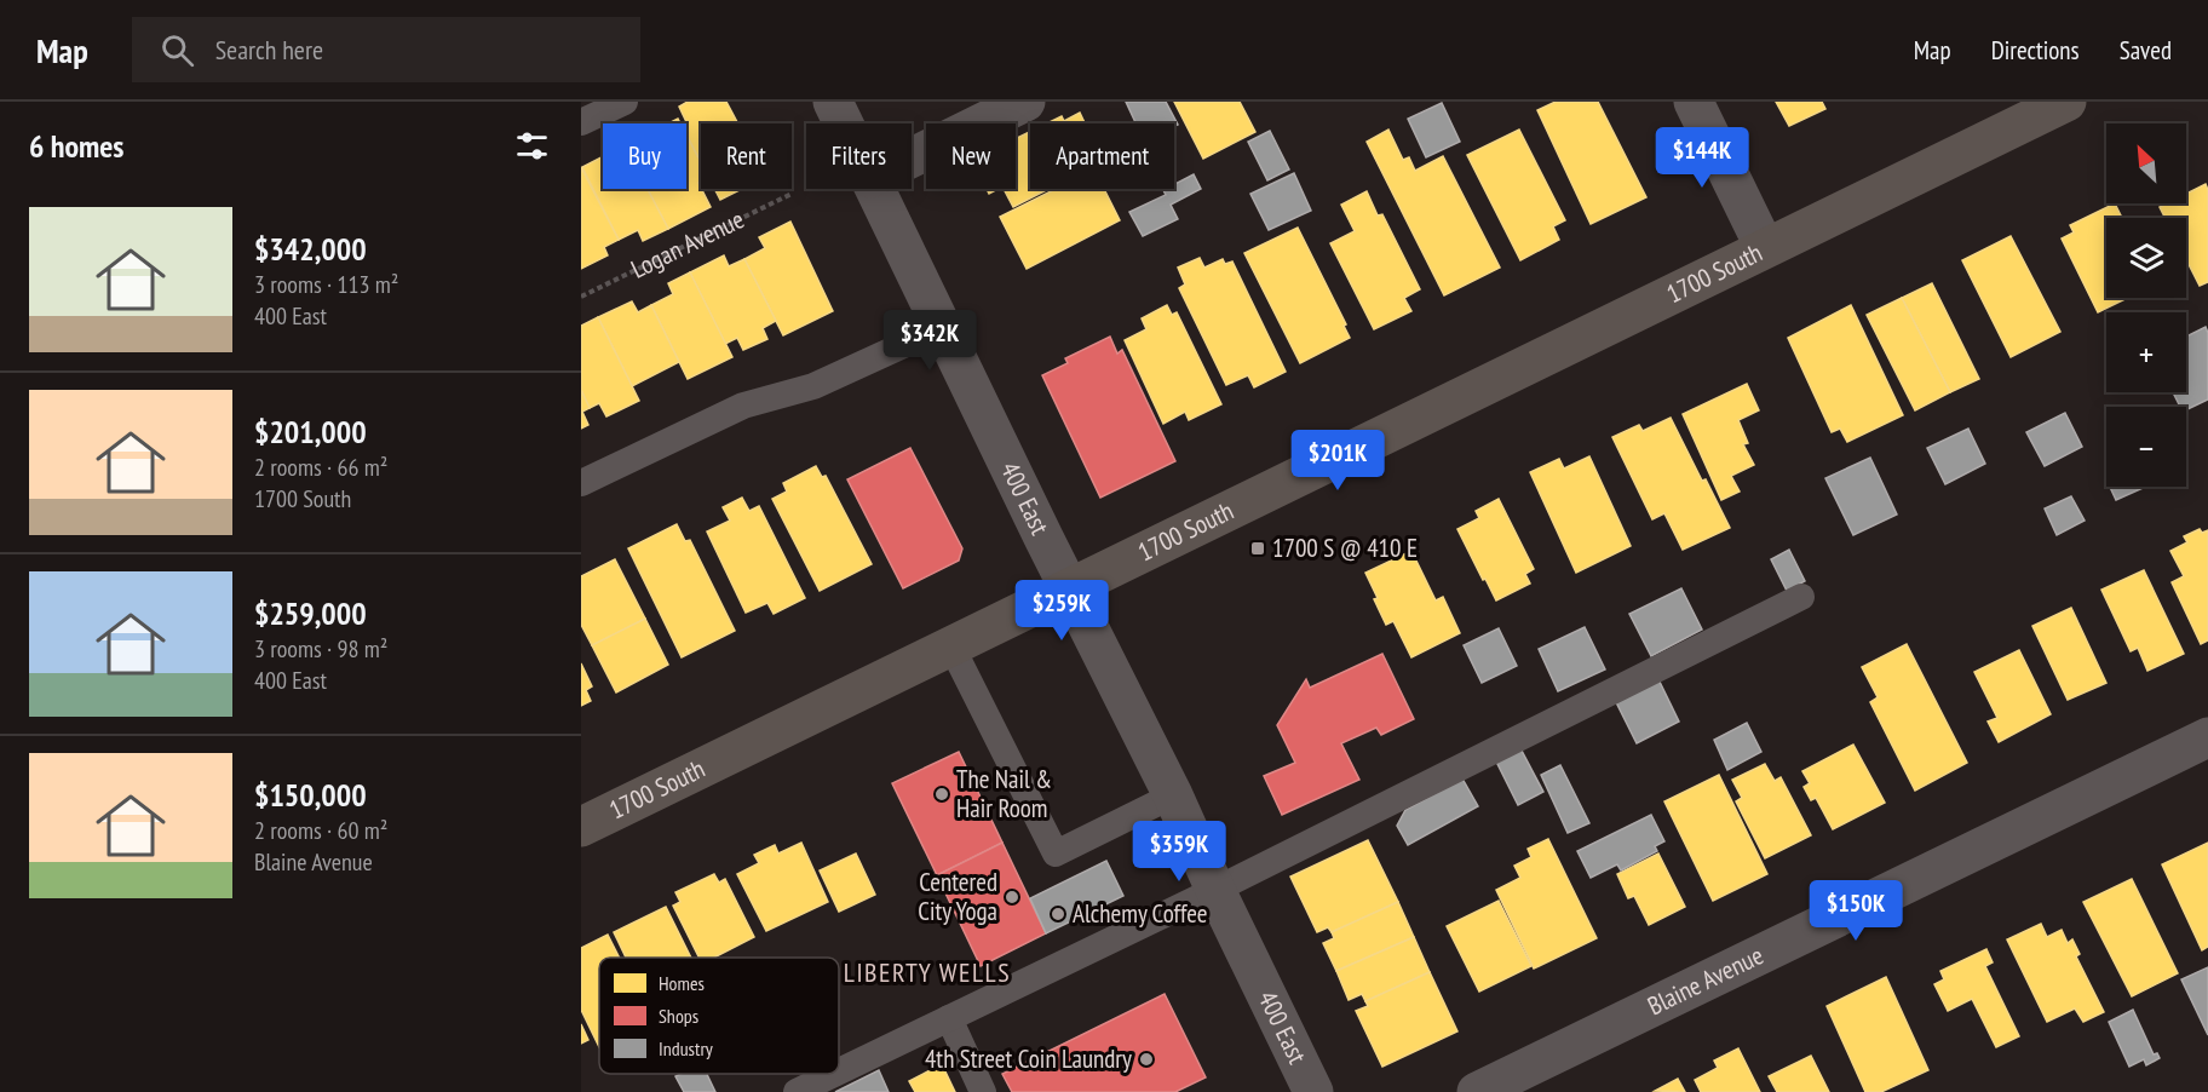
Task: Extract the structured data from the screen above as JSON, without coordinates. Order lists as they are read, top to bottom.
{
  "streets": {
    "street": ["1700 South", "400 East", "Blaine Avenue"],
    "path": ["Logan Avenue"]
  },
  "crossings": [
    ["1700 South", "400 East"]
  ],
  "districts": ["LIBERTY WELLS"],
  "places": {
    "transit": ["1700 S @ 410 E"],
    "other": [
      "The Nail & Hair Room",
      "Centered City Yoga",
      "Alchemy Coffee",
      "4th Street Coin Laundry"
    ]
  },
  "legend": ["Homes", "Shops", "Industry"],
  "north": "top left",
  "page": {
    "header": "Map",
    "search": "Search here",
    "nav": ["Map", "Directions", "Saved"],
    "heading": "6 homes",
    "map_buttons": ["+", "−"],
    "chip": [
      "Buy",
      "Rent",
      "Filters",
      "New",
      "Apartment"
    ],
    "price": [
      "$144K",
      "$342K",
      "$201K",
      "$259K",
      "$359K",
      "$150K"
    ],
    "list": [
      {
        "name": "$342,000",
        "note": "3 rooms · 113 m² · 400 East"
      },
      {
        "name": "$201,000",
        "note": "2 rooms · 66 m² · 1700 South"
      },
      {
        "name": "$259,000",
        "note": "3 rooms · 98 m² · 400 East"
      },
      {
        "name": "$150,000",
        "note": "2 rooms · 60 m² · Blaine Avenue"
      }
    ]
  }
}
